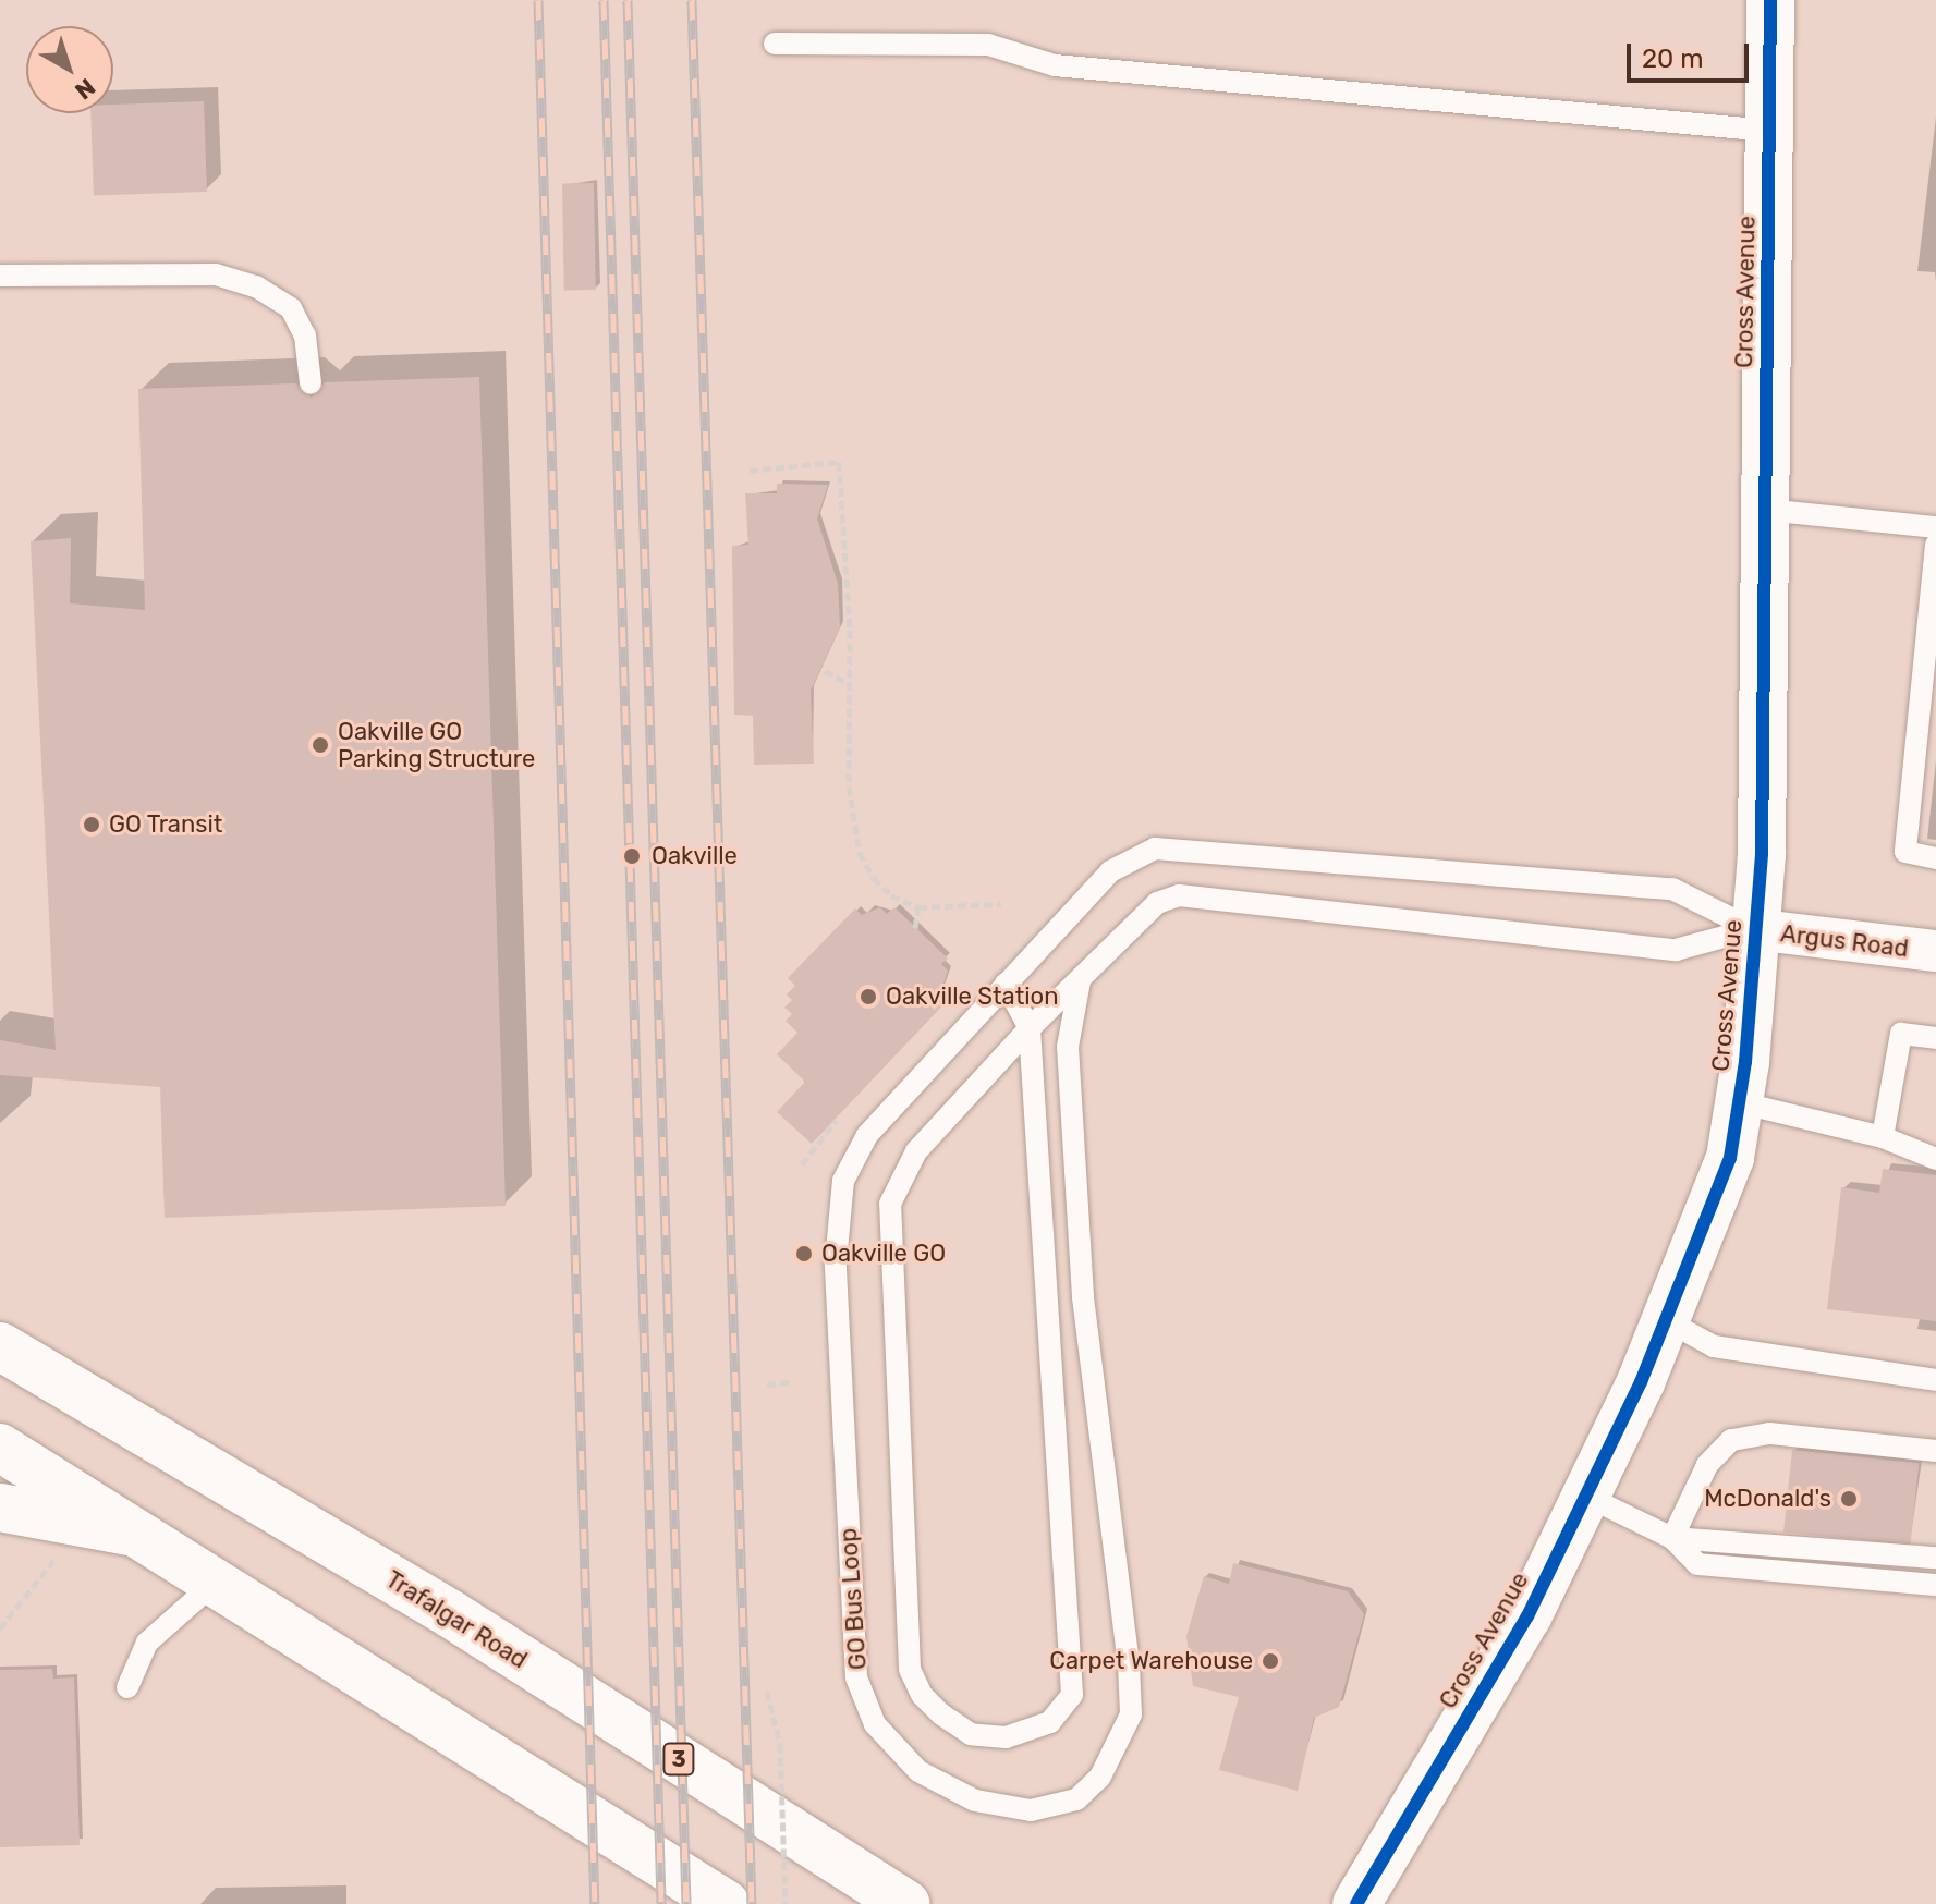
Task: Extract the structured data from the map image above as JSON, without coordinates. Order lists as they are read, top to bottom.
{
  "streets": {
    "main road": ["Cross Avenue", "Trafalgar Road", "3"],
    "street": ["Argus Road"],
    "lane": ["GO Bus Loop"]
  },
  "crossings": [
    ["Cross Avenue", "Argus Road"],
    ["Cross Avenue", "GO Bus Loop"],
    ["Argus Road", "GO Bus Loop"]
  ],
  "places": [
    "Oakville GO Parking Structure",
    "GO Transit",
    "Oakville",
    "Oakville Station",
    "Oakville GO",
    "McDonald's",
    "Carpet Warehouse"
  ],
  "scale_bar": "20 m",
  "north": "bottom right"
}
